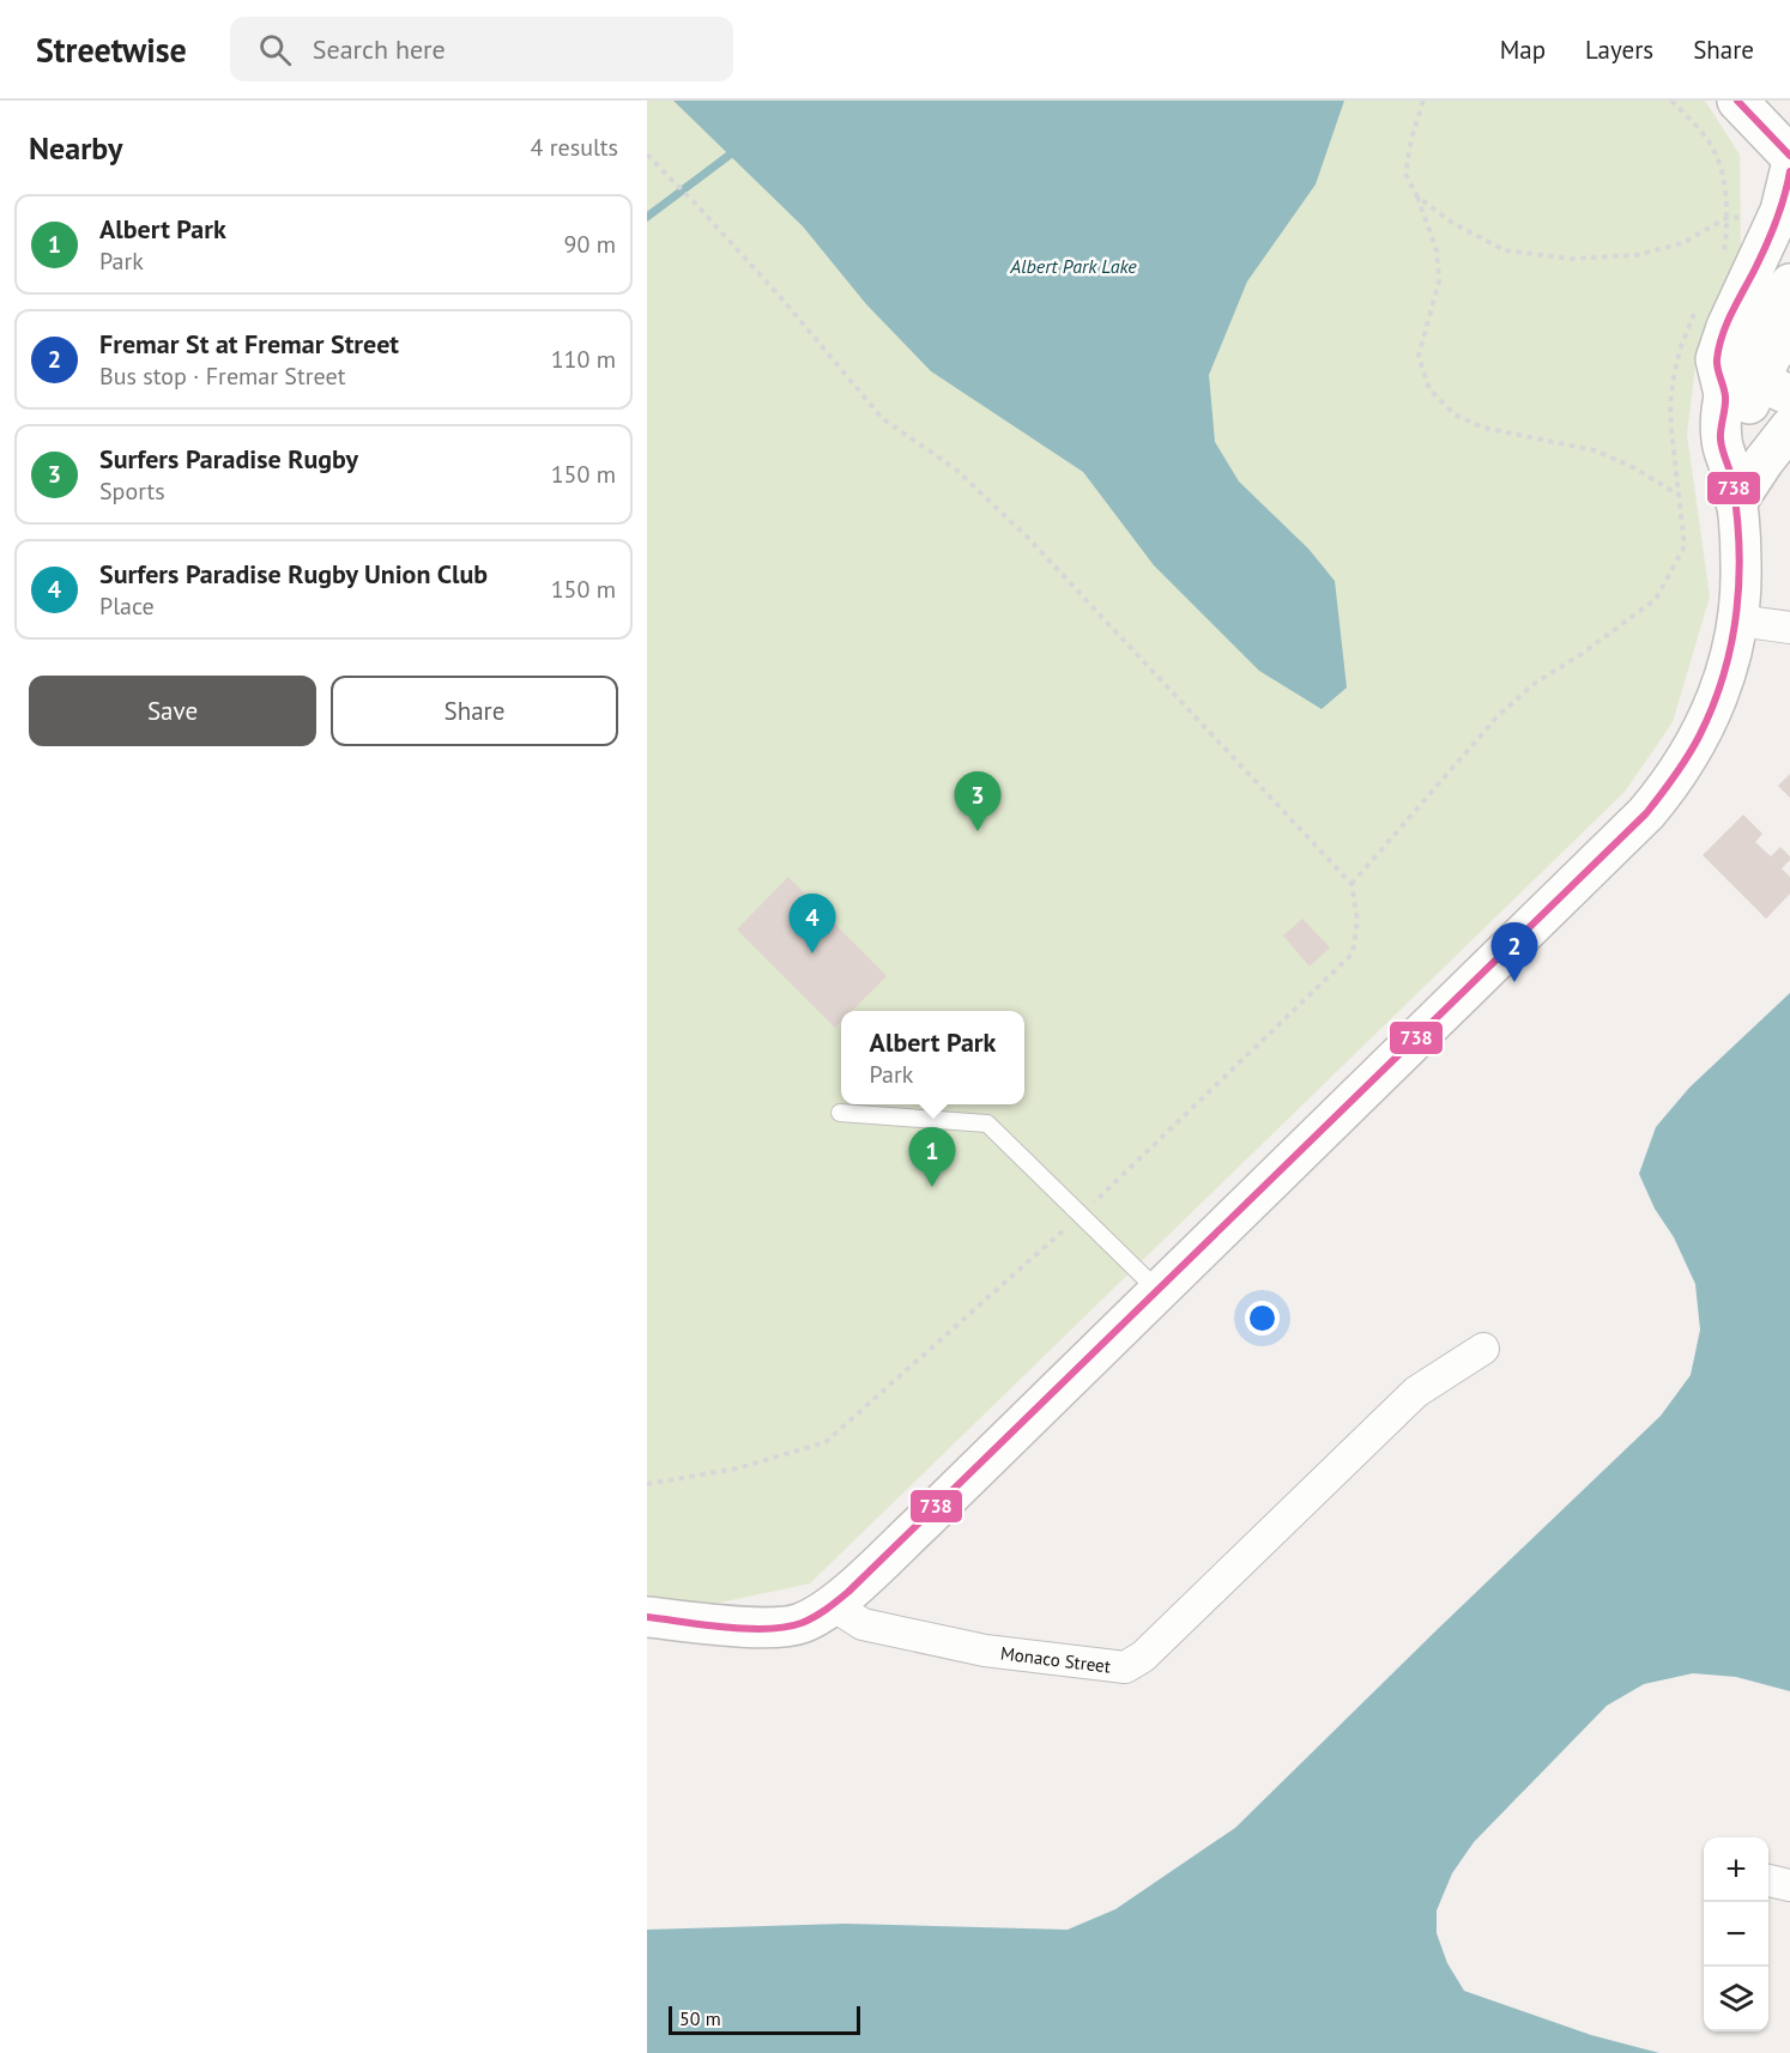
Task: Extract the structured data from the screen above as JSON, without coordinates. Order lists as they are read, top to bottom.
{
  "streets": {
    "street": ["Monaco Street"]
  },
  "water": ["Albert Park Lake"],
  "lines": ["transit line 738"],
  "scale_bar": "50 m",
  "page": {
    "header": "Streetwise",
    "search": "Search here",
    "nav": ["Map", "Layers", "Share"],
    "heading": ["Nearby", "4 results"],
    "list": [
      {
        "mark": "1",
        "name": "Albert Park",
        "note": "Park",
        "value": "90 m"
      },
      {
        "mark": "2",
        "name": "Fremar St at Fremar Street",
        "note": "Bus stop · Fremar Street",
        "value": "110 m"
      },
      {
        "mark": "3",
        "name": "Surfers Paradise Rugby",
        "note": "Sports",
        "value": "150 m"
      },
      {
        "mark": "4",
        "name": "Surfers Paradise Rugby Union Club",
        "note": "Place",
        "value": "150 m"
      }
    ],
    "buttons": ["Save", "Share"],
    "pins": [
      "3",
      "4",
      "2",
      "1"
    ],
    "popup": ["Albert Park", "Park"],
    "map_buttons": ["+", "−"],
    "scale": "50 m"
  }
}
